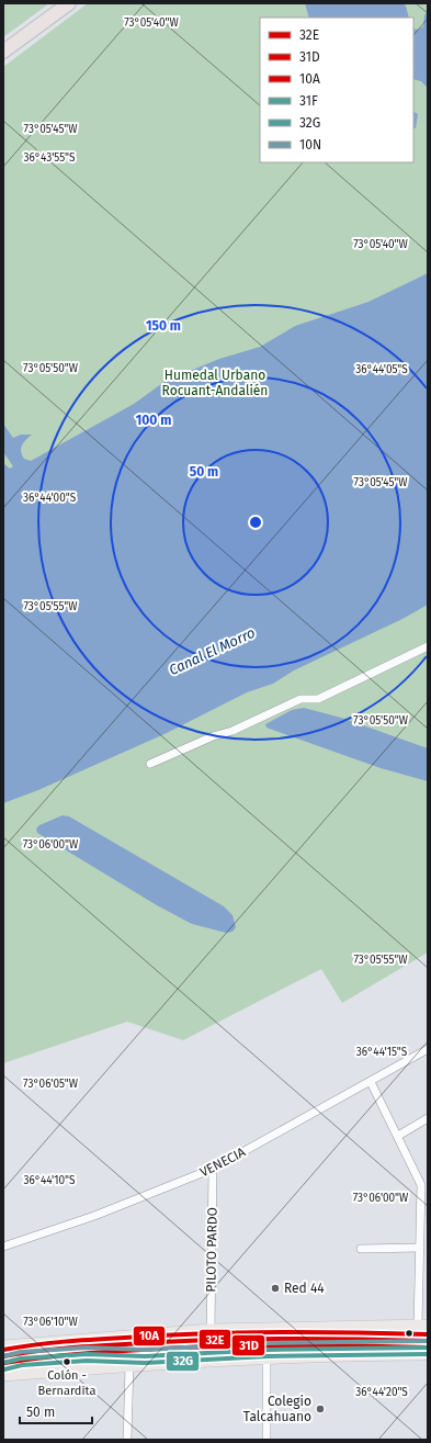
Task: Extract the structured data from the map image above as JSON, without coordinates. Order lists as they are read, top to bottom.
{
  "streets": {
    "street": ["VENECIA", "PILOTO PARDO"]
  },
  "crossings": [
    ["VENECIA", "PILOTO PARDO"]
  ],
  "water": ["Canal El Morro"],
  "parks": ["Humedal Urbano Rocuant-Andalién"],
  "places": ["Red 44", "Colón - Bernardita", "Colegio Talcahuano"],
  "lines": [
    "transit line 10A",
    "transit line 32E",
    "transit line 10N",
    "transit line 31D",
    "transit line 31F",
    "transit line 32G"
  ],
  "legend": [
    "32E",
    "31D",
    "10A",
    "31F",
    "32G",
    "10N"
  ],
  "scale_bar": "50 m",
  "coordinates": [
    "73°05'40\"W",
    "73°05'45\"W",
    "36°43'55\"S",
    "73°05'50\"W",
    "36°44'05\"S",
    "36°44'00\"S",
    "73°05'55\"W",
    "73°06'00\"W",
    "36°44'15\"S",
    "73°06'05\"W",
    "36°44'10\"S",
    "73°06'10\"W",
    "36°44'20\"S"
  ],
  "rings": ["150 m", "100 m", "50 m"]
}
